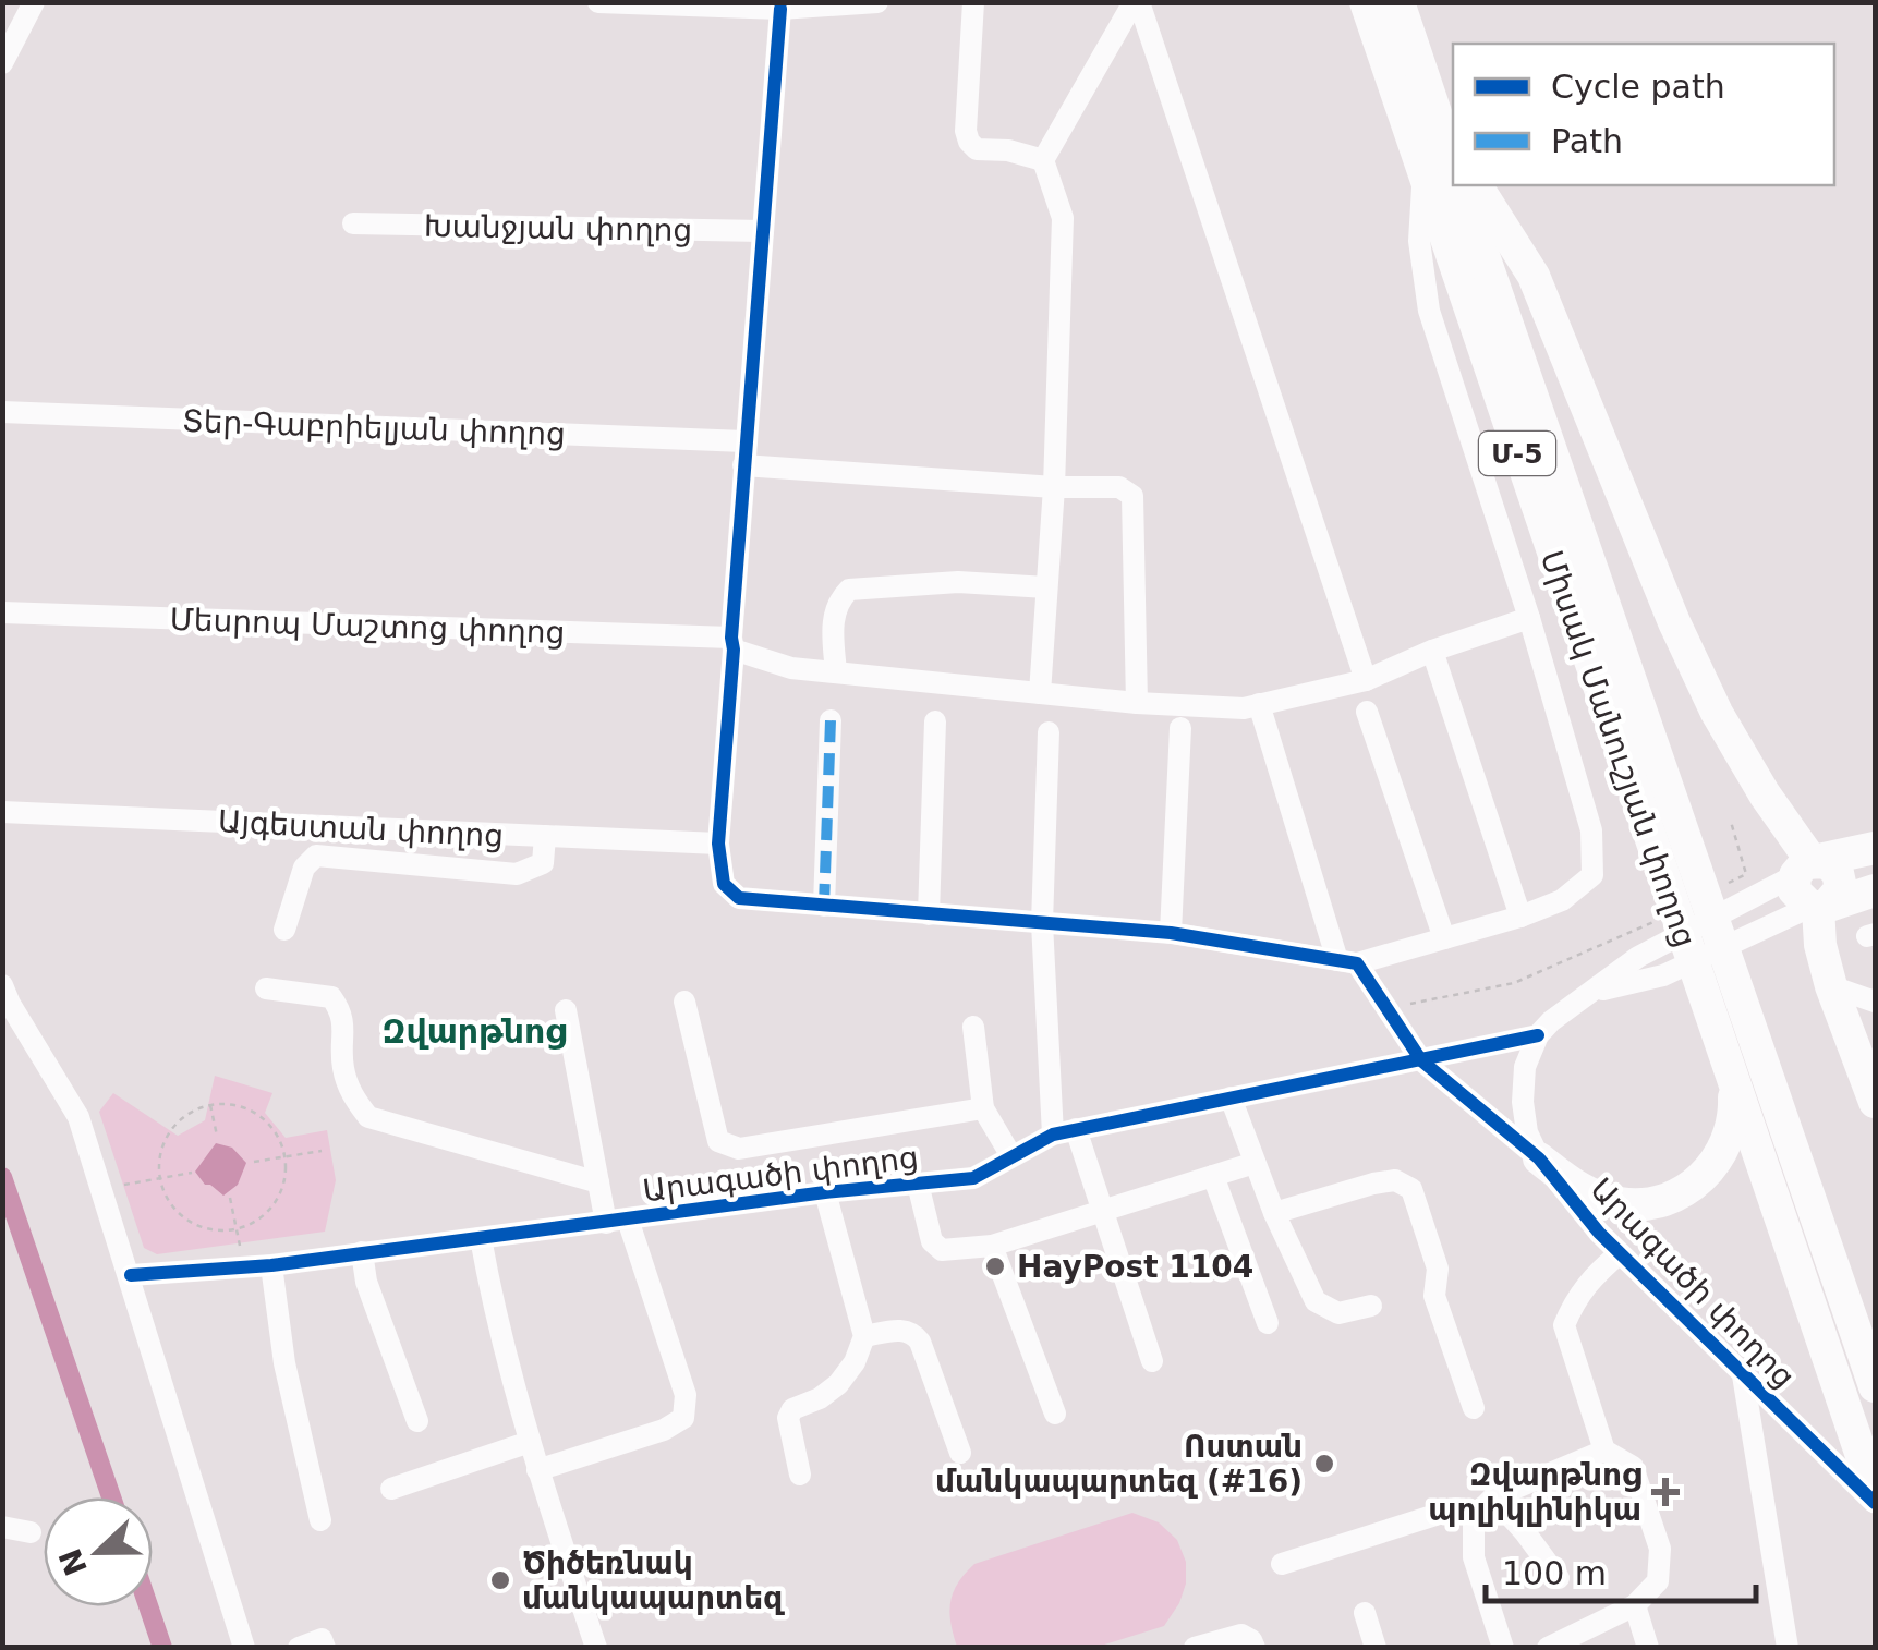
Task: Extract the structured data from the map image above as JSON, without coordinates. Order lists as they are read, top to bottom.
{
  "streets": {
    "highway": ["Մ-5", "Միսակ Մանուշյան փողոց"],
    "street": [
      "Խանջյան փողոց",
      "Տեր-Գաբրիելյան փողոց",
      "Մեսրոպ Մաշտոց փողոց",
      "Այգեստան փողոց",
      "Արագածի փողոց"
    ]
  },
  "districts": ["Զվարթնոց"],
  "places": {
    "other": ["HayPost 1104", "Ոստան մանկապարտեզ (#16)", "Ծիծեռնակ մանկապարտեզ"],
    "health": ["Զվարթնոց պոլիկլինիկա"]
  },
  "legend": ["Cycle path", "Path"],
  "scale_bar": "100 m",
  "north": "left"
}
